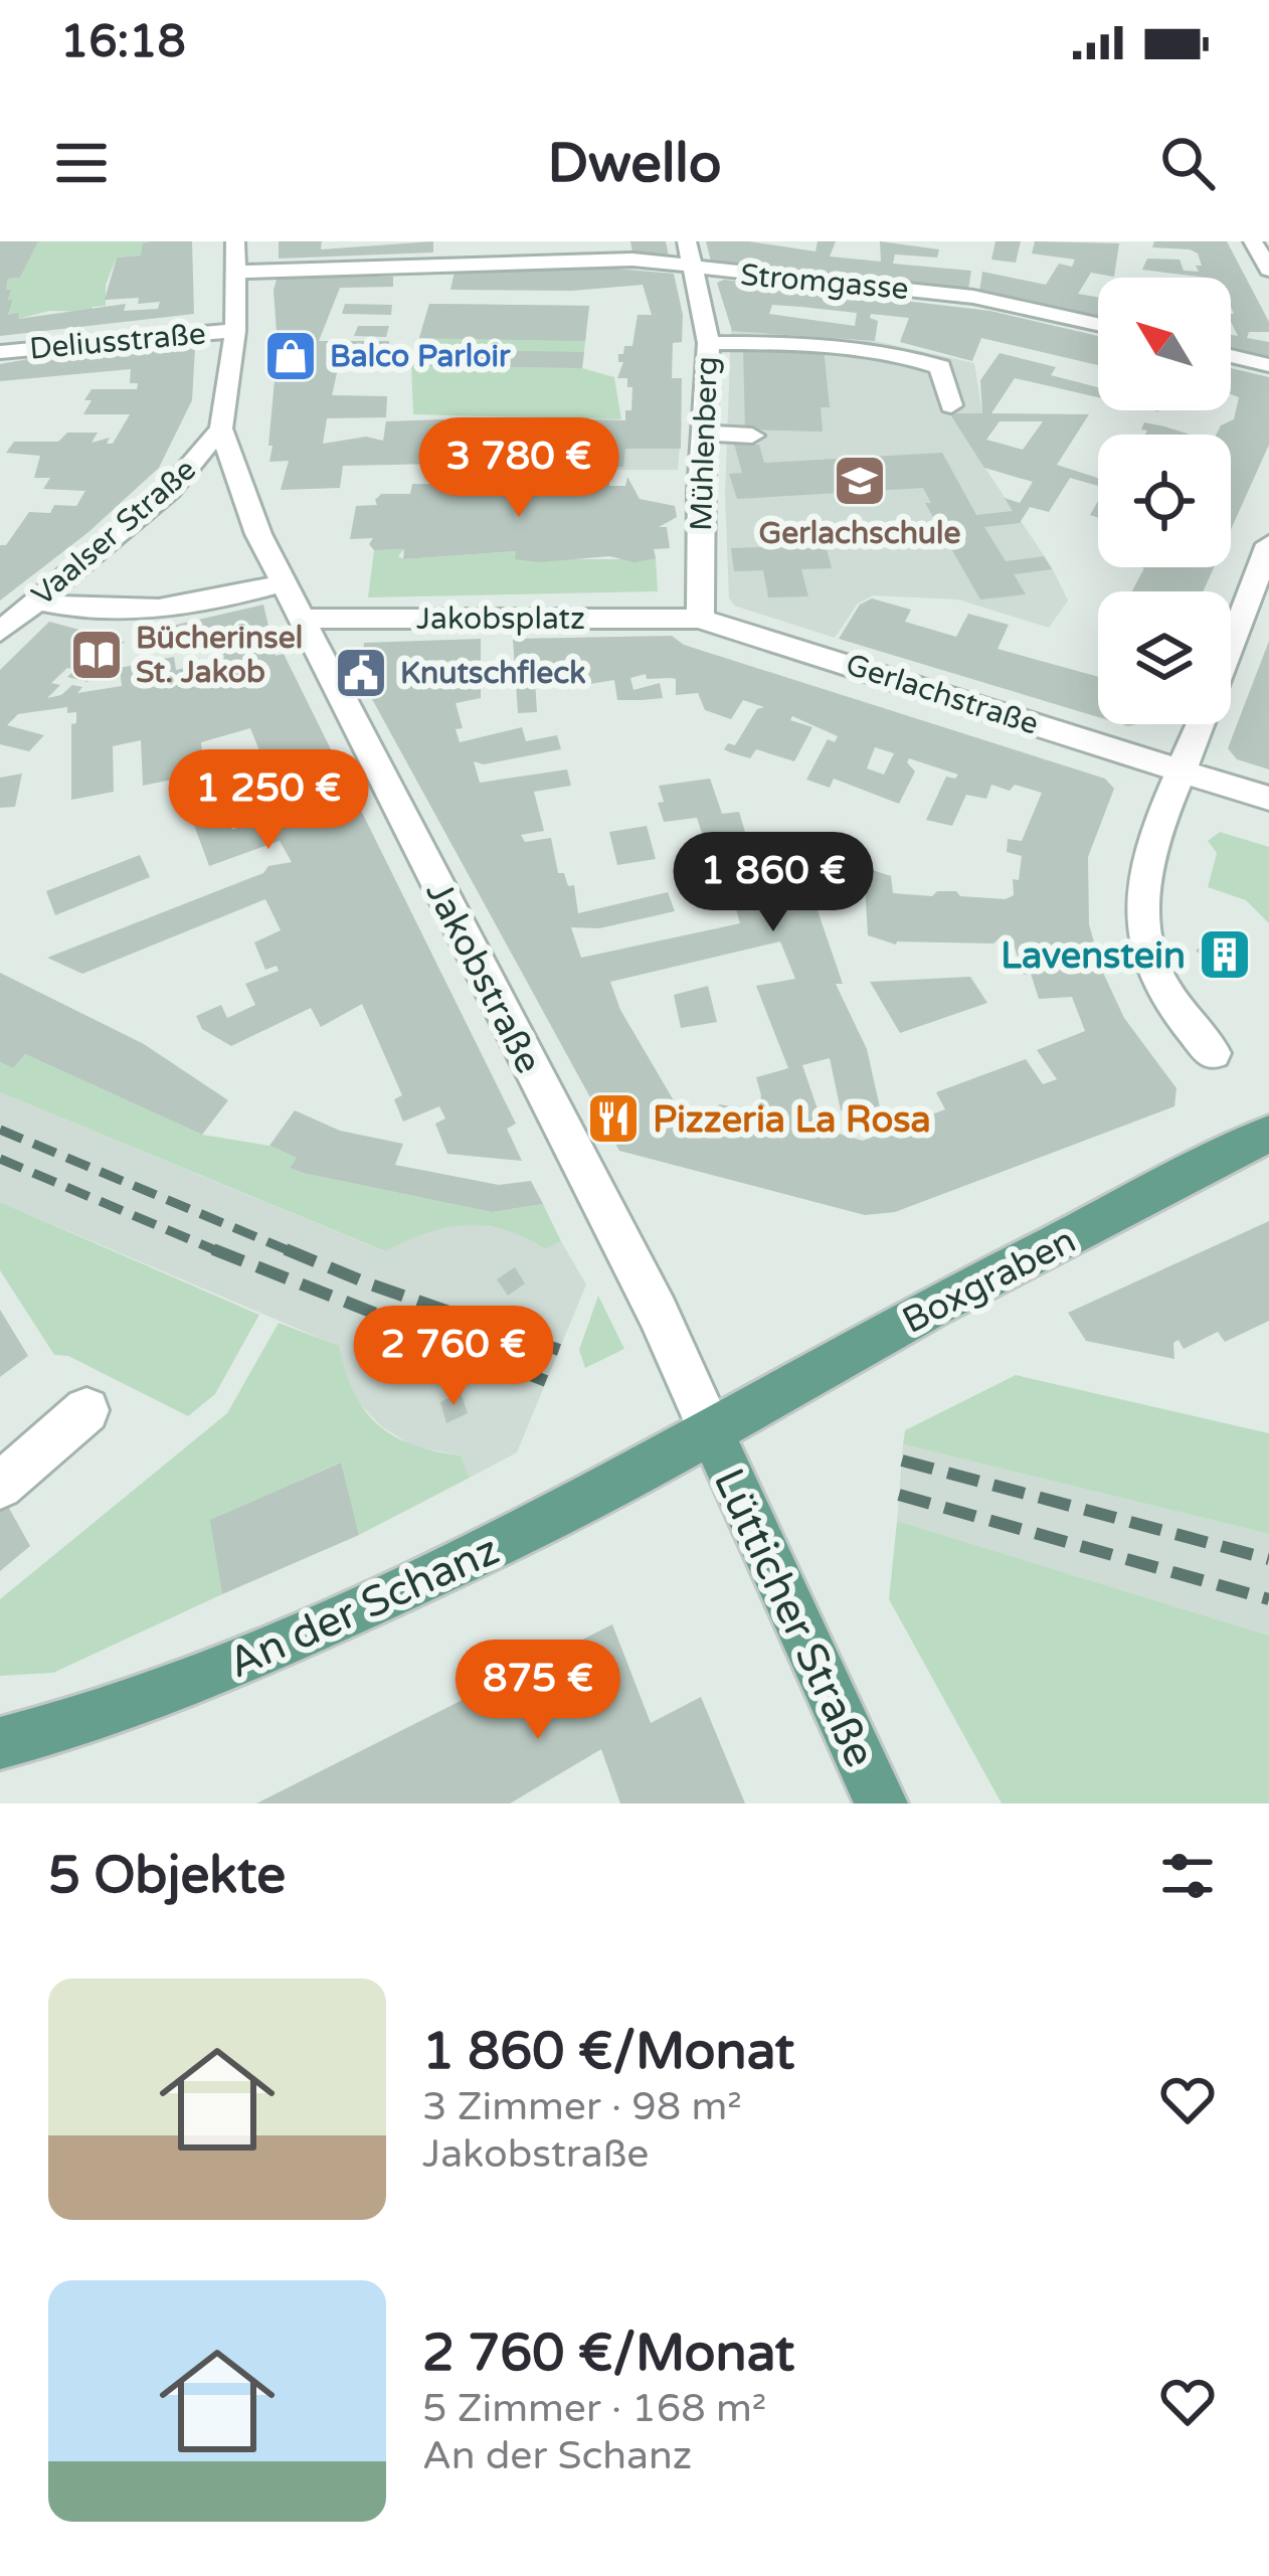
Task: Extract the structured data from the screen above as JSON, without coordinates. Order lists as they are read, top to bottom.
{
  "streets": {
    "main road": ["Boxgraben", "An der Schanz", "Lütticher Straße"],
    "street": [
      "Stromgasse",
      "Deliusstraße",
      "Mühlenberg",
      "Vaalser Straße",
      "Jakobsplatz",
      "Gerlachstraße",
      "Jakobstraße"
    ]
  },
  "crossings": [
    ["Stromgasse", "Mühlenberg"],
    ["Stromgasse", "Jakobstraße"],
    ["Deliusstraße", "Jakobstraße"],
    ["Mühlenberg", "Jakobsplatz"],
    ["Mühlenberg", "Gerlachstraße"],
    ["Vaalser Straße", "Jakobsplatz"],
    ["Vaalser Straße", "Jakobstraße"],
    ["Jakobsplatz", "Gerlachstraße"],
    ["Jakobsplatz", "Jakobstraße"],
    ["Jakobstraße", "Boxgraben"],
    ["Jakobstraße", "An der Schanz"],
    ["Jakobstraße", "Lütticher Straße"],
    ["Boxgraben", "An der Schanz"],
    ["Boxgraben", "Lütticher Straße"],
    ["An der Schanz", "Lütticher Straße"]
  ],
  "places": {
    "shop": ["Balco Parloir"],
    "school or university": ["Gerlachschule"],
    "library": ["Bücherinsel St. Jakob"],
    "public building": ["Knutschfleck"],
    "building": ["Lavenstein"],
    "restaurant": ["Pizzeria La Rosa"]
  },
  "north": "top left",
  "page": {
    "status": "16:18",
    "header": "Dwello",
    "price": [
      "3 780 €",
      "1 250 €",
      "1 860 €",
      "2 760 €",
      "875 €"
    ],
    "heading": "5 Objekte",
    "list": [
      {
        "name": "1 860 €/Monat",
        "note": "3 Zimmer · 98 m² · Jakobstraße"
      },
      {
        "name": "2 760 €/Monat",
        "note": "5 Zimmer · 168 m² · An der Schanz"
      }
    ]
  }
}
